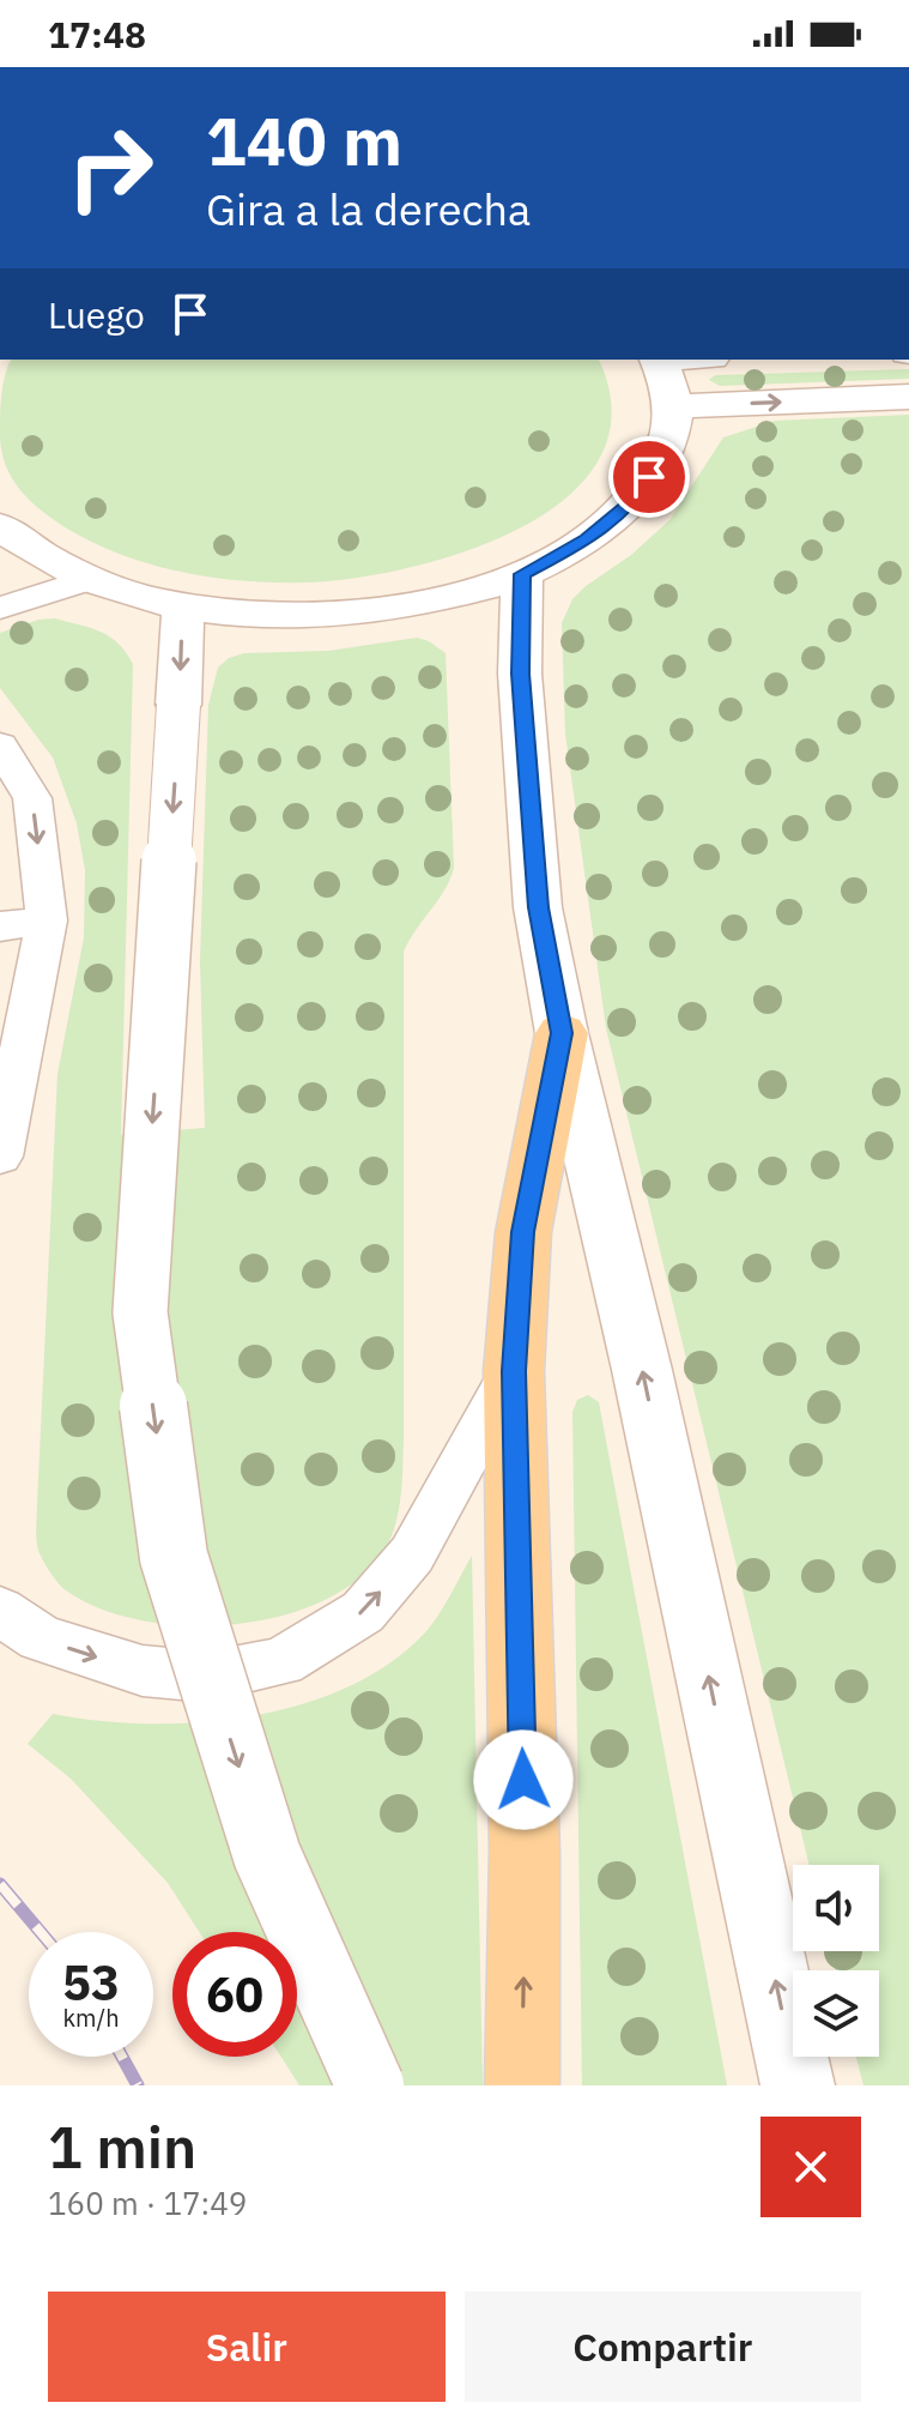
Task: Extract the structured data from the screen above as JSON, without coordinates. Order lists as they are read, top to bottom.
{
  "page": {
    "status": "17:48",
    "turn": ["140 m", "Gira a la derecha"],
    "then": "Luego",
    "speed": "53 km/h",
    "limit": "60",
    "heading": ["1 min", "160 m · 17:49"],
    "buttons": ["Salir", "Compartir"]
  }
}
